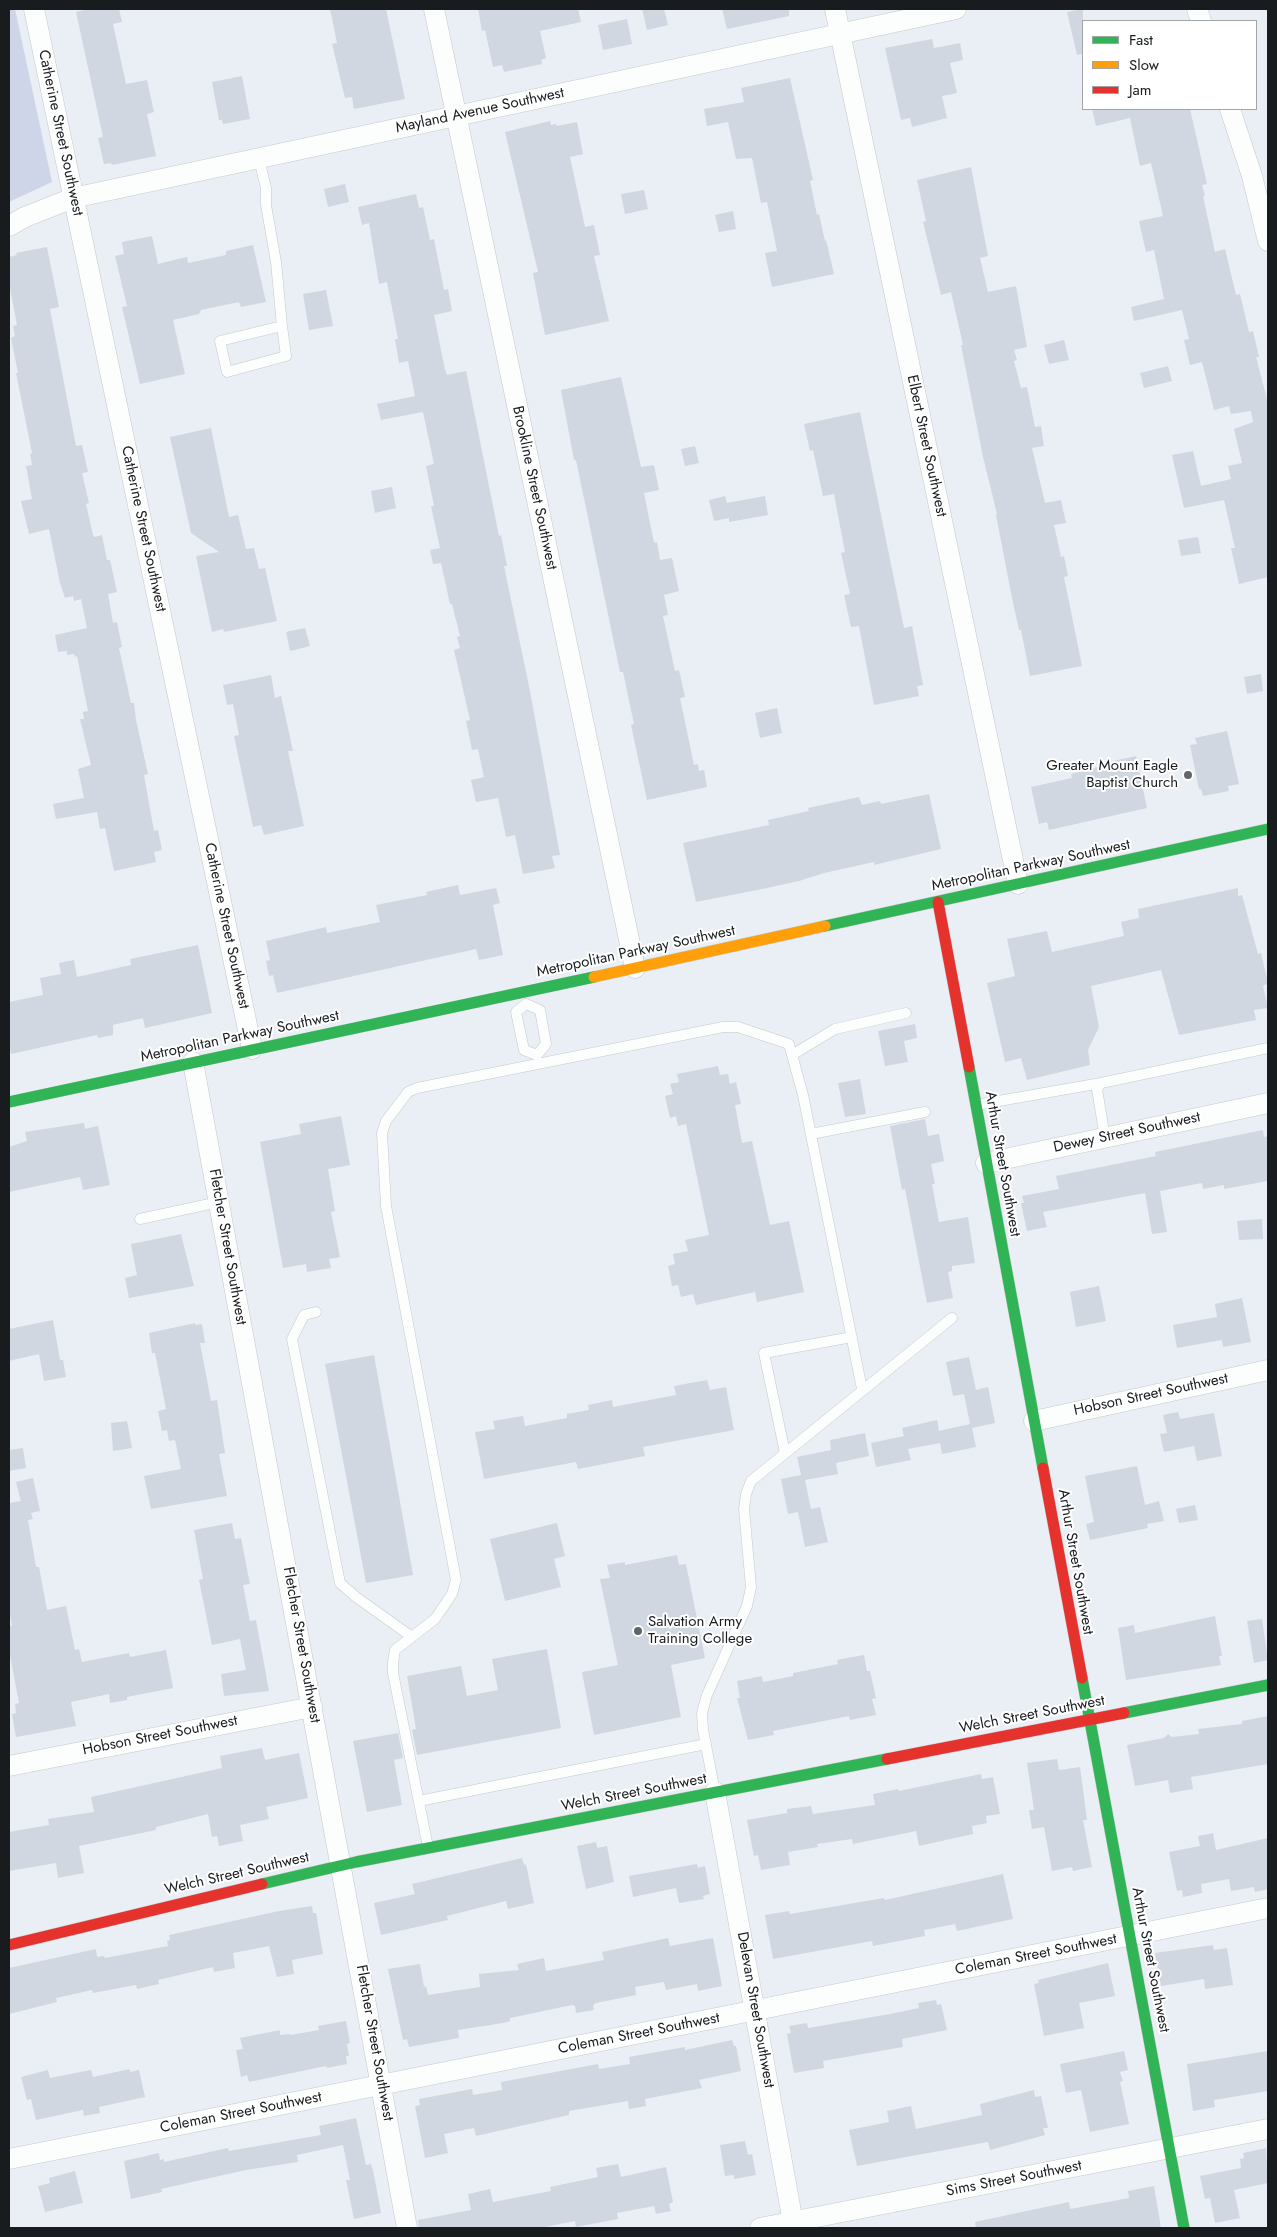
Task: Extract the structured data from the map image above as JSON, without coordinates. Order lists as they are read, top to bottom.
{
  "streets": {
    "street": [
      "Mayland Avenue Southwest",
      "Catherine Street Southwest",
      "Elbert Street Southwest",
      "Brookline Street Southwest",
      "Metropolitan Parkway Southwest",
      "Dewey Street Southwest",
      "Arthur Street Southwest",
      "Fletcher Street Southwest",
      "Hobson Street Southwest",
      "Welch Street Southwest",
      "Coleman Street Southwest",
      "Delevan Street Southwest",
      "Sims Street Southwest"
    ]
  },
  "crossings": [
    ["Mayland Avenue Southwest", "Catherine Street Southwest"],
    ["Mayland Avenue Southwest", "Elbert Street Southwest"],
    ["Mayland Avenue Southwest", "Brookline Street Southwest"],
    ["Catherine Street Southwest", "Metropolitan Parkway Southwest"],
    ["Elbert Street Southwest", "Metropolitan Parkway Southwest"],
    ["Brookline Street Southwest", "Metropolitan Parkway Southwest"],
    ["Metropolitan Parkway Southwest", "Arthur Street Southwest"],
    ["Metropolitan Parkway Southwest", "Fletcher Street Southwest"],
    ["Dewey Street Southwest", "Arthur Street Southwest"],
    ["Arthur Street Southwest", "Hobson Street Southwest"],
    ["Arthur Street Southwest", "Welch Street Southwest"],
    ["Arthur Street Southwest", "Coleman Street Southwest"],
    ["Arthur Street Southwest", "Sims Street Southwest"],
    ["Fletcher Street Southwest", "Hobson Street Southwest"],
    ["Fletcher Street Southwest", "Welch Street Southwest"],
    ["Fletcher Street Southwest", "Coleman Street Southwest"],
    ["Welch Street Southwest", "Delevan Street Southwest"],
    ["Coleman Street Southwest", "Delevan Street Southwest"],
    ["Delevan Street Southwest", "Sims Street Southwest"]
  ],
  "places": ["Greater Mount Eagle Baptist Church", "Salvation Army Training College"],
  "legend": ["Fast", "Slow", "Jam"]
}
